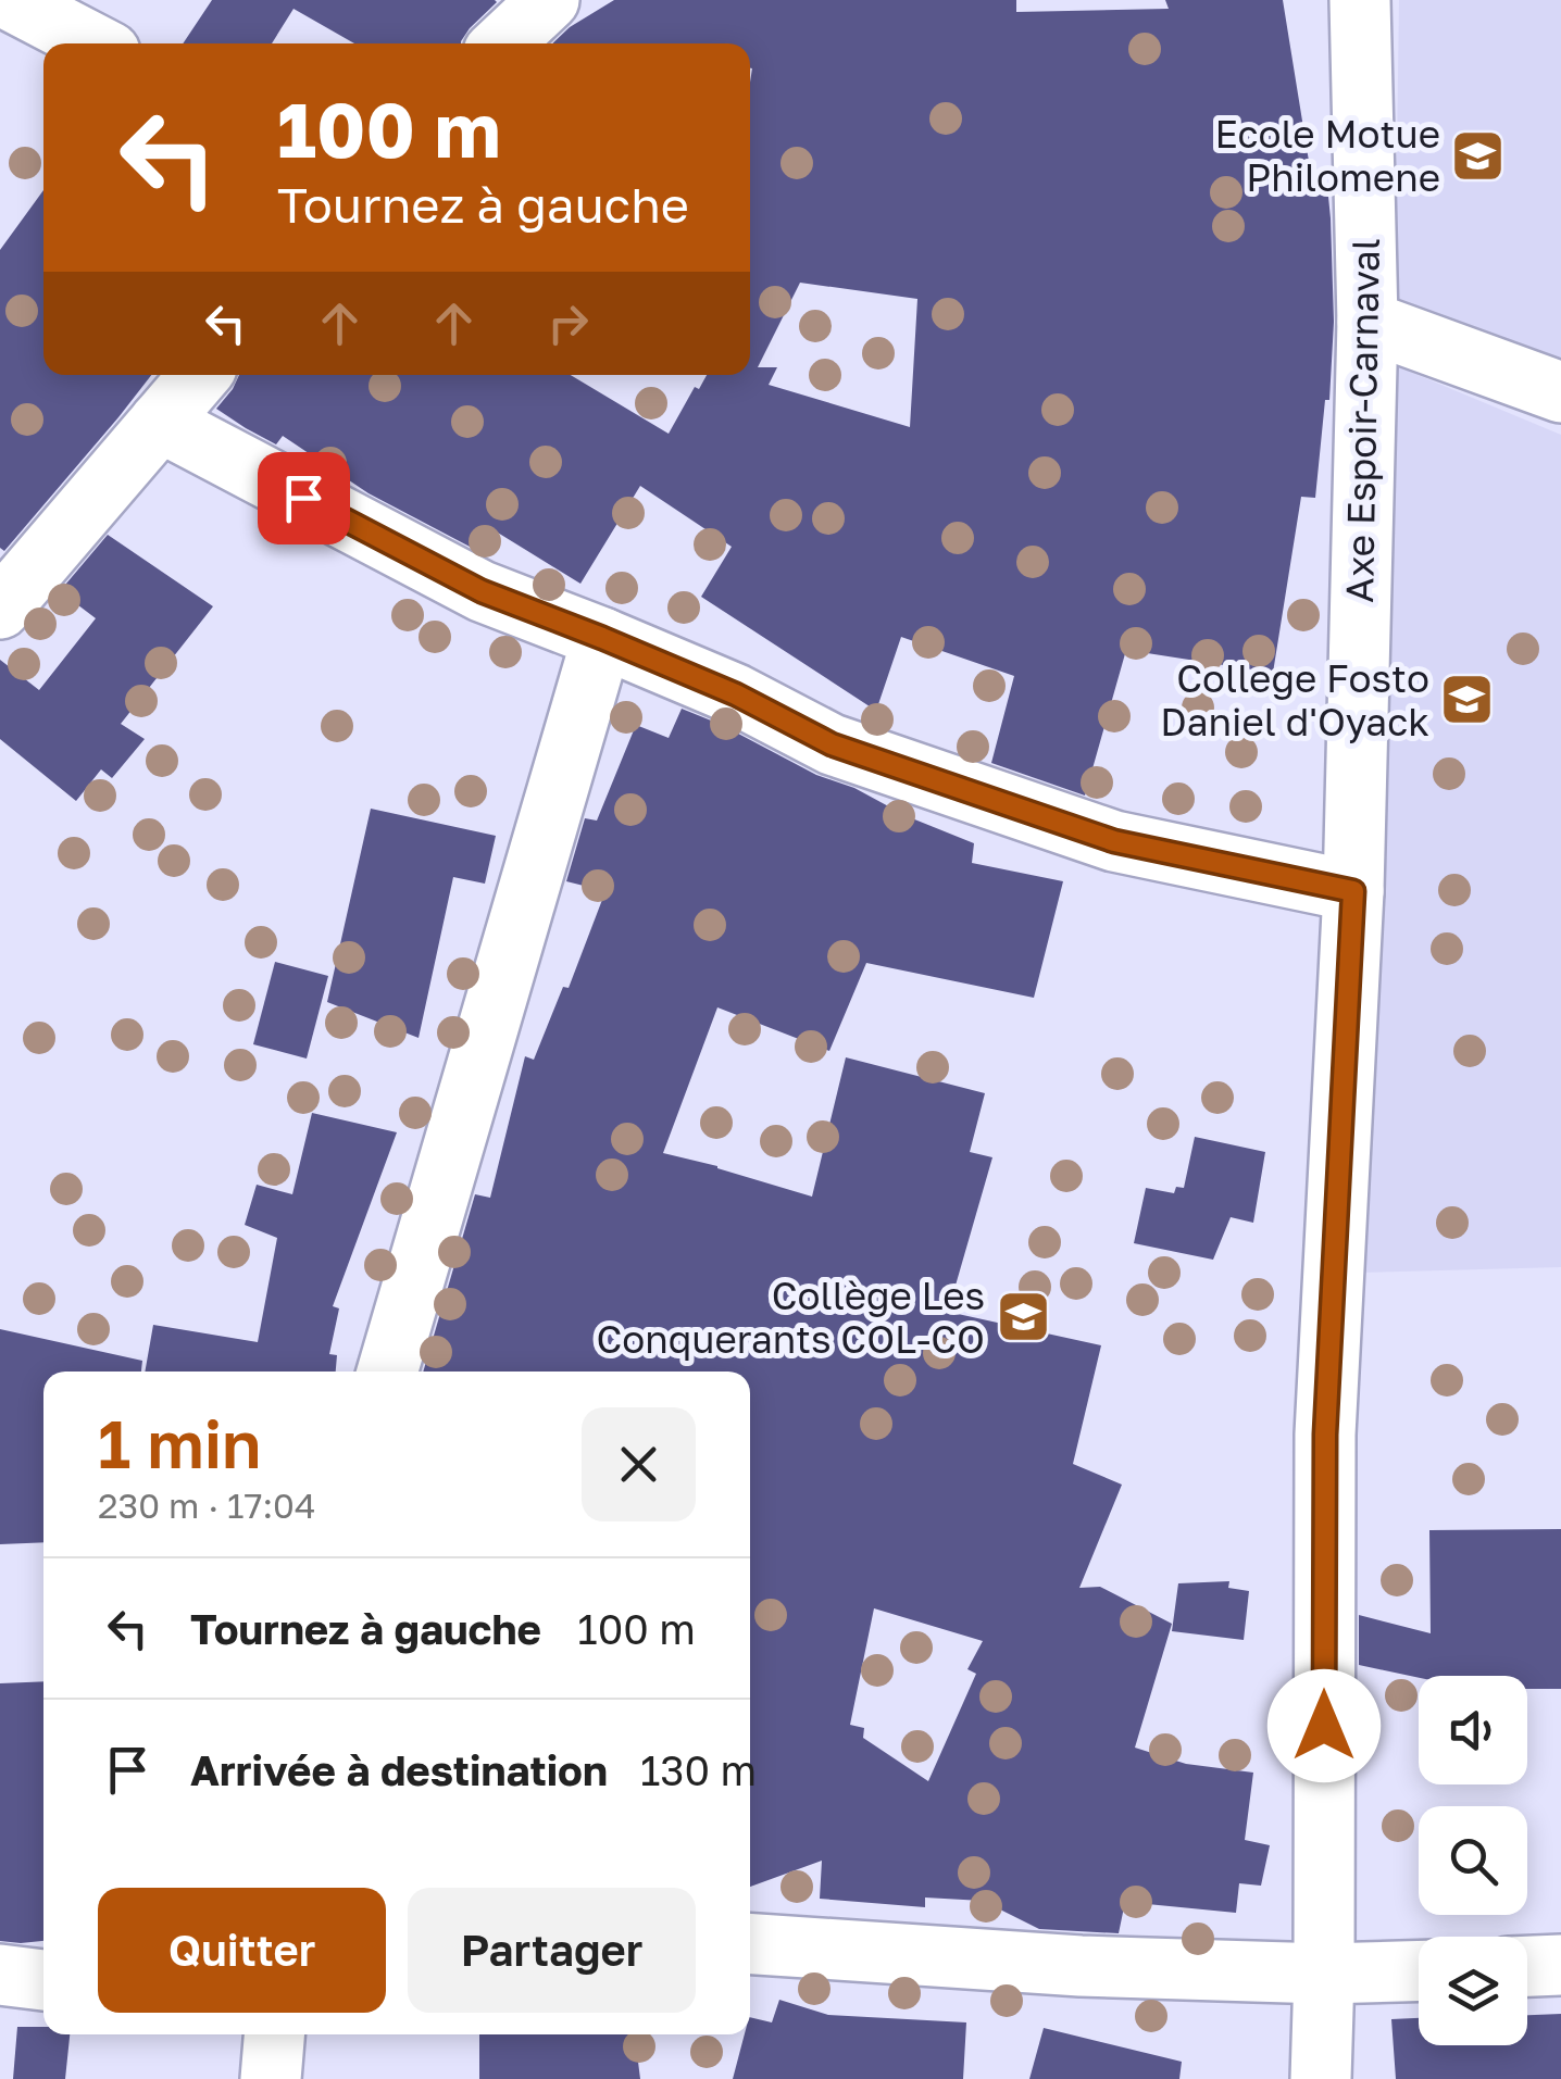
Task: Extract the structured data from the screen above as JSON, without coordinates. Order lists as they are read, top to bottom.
{
  "streets": {
    "street": ["Axe Espoir-Carnaval"]
  },
  "places": {
    "school or university": ["Ecole Motue Philomene", "College Fosto Daniel d'Oyack", "Collège Les Conquerants COL-CO"]
  },
  "page": {
    "turn": ["100 m", "Tournez à gauche"],
    "heading": ["1 min", "230 m · 17:04"],
    "list": [
      {
        "name": "Tournez à gauche",
        "value": "100 m"
      },
      {
        "name": "Arrivée à destination",
        "value": "130 m"
      }
    ],
    "buttons": ["Quitter", "Partager"]
  }
}
